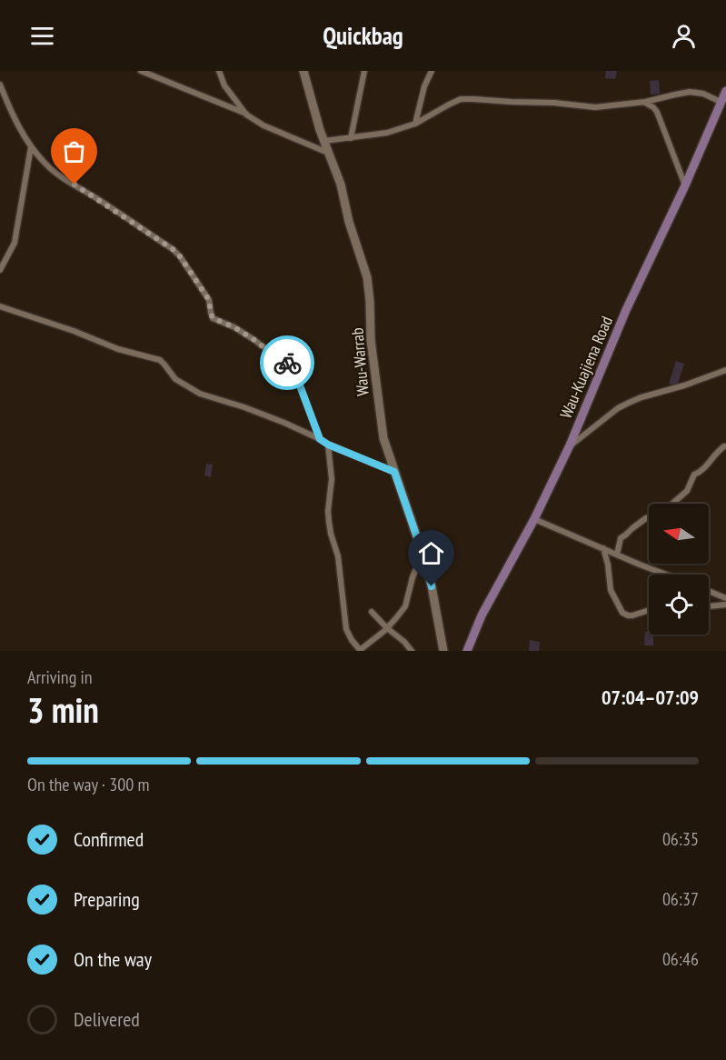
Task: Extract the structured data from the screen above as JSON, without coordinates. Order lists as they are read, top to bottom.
{
  "streets": {
    "main road": ["Wau-Warrab", "Wau-Kuajiena Road"]
  },
  "north": "left",
  "page": {
    "header": "Quickbag",
    "heading": ["3 min", "Arriving in", "07:04–07:09"],
    "bar": "On the way · 300 m",
    "list": [
      ["Confirmed", "06:35"],
      ["Preparing", "06:37"],
      ["On the way", "06:46"],
      "Delivered"
    ]
  }
}
